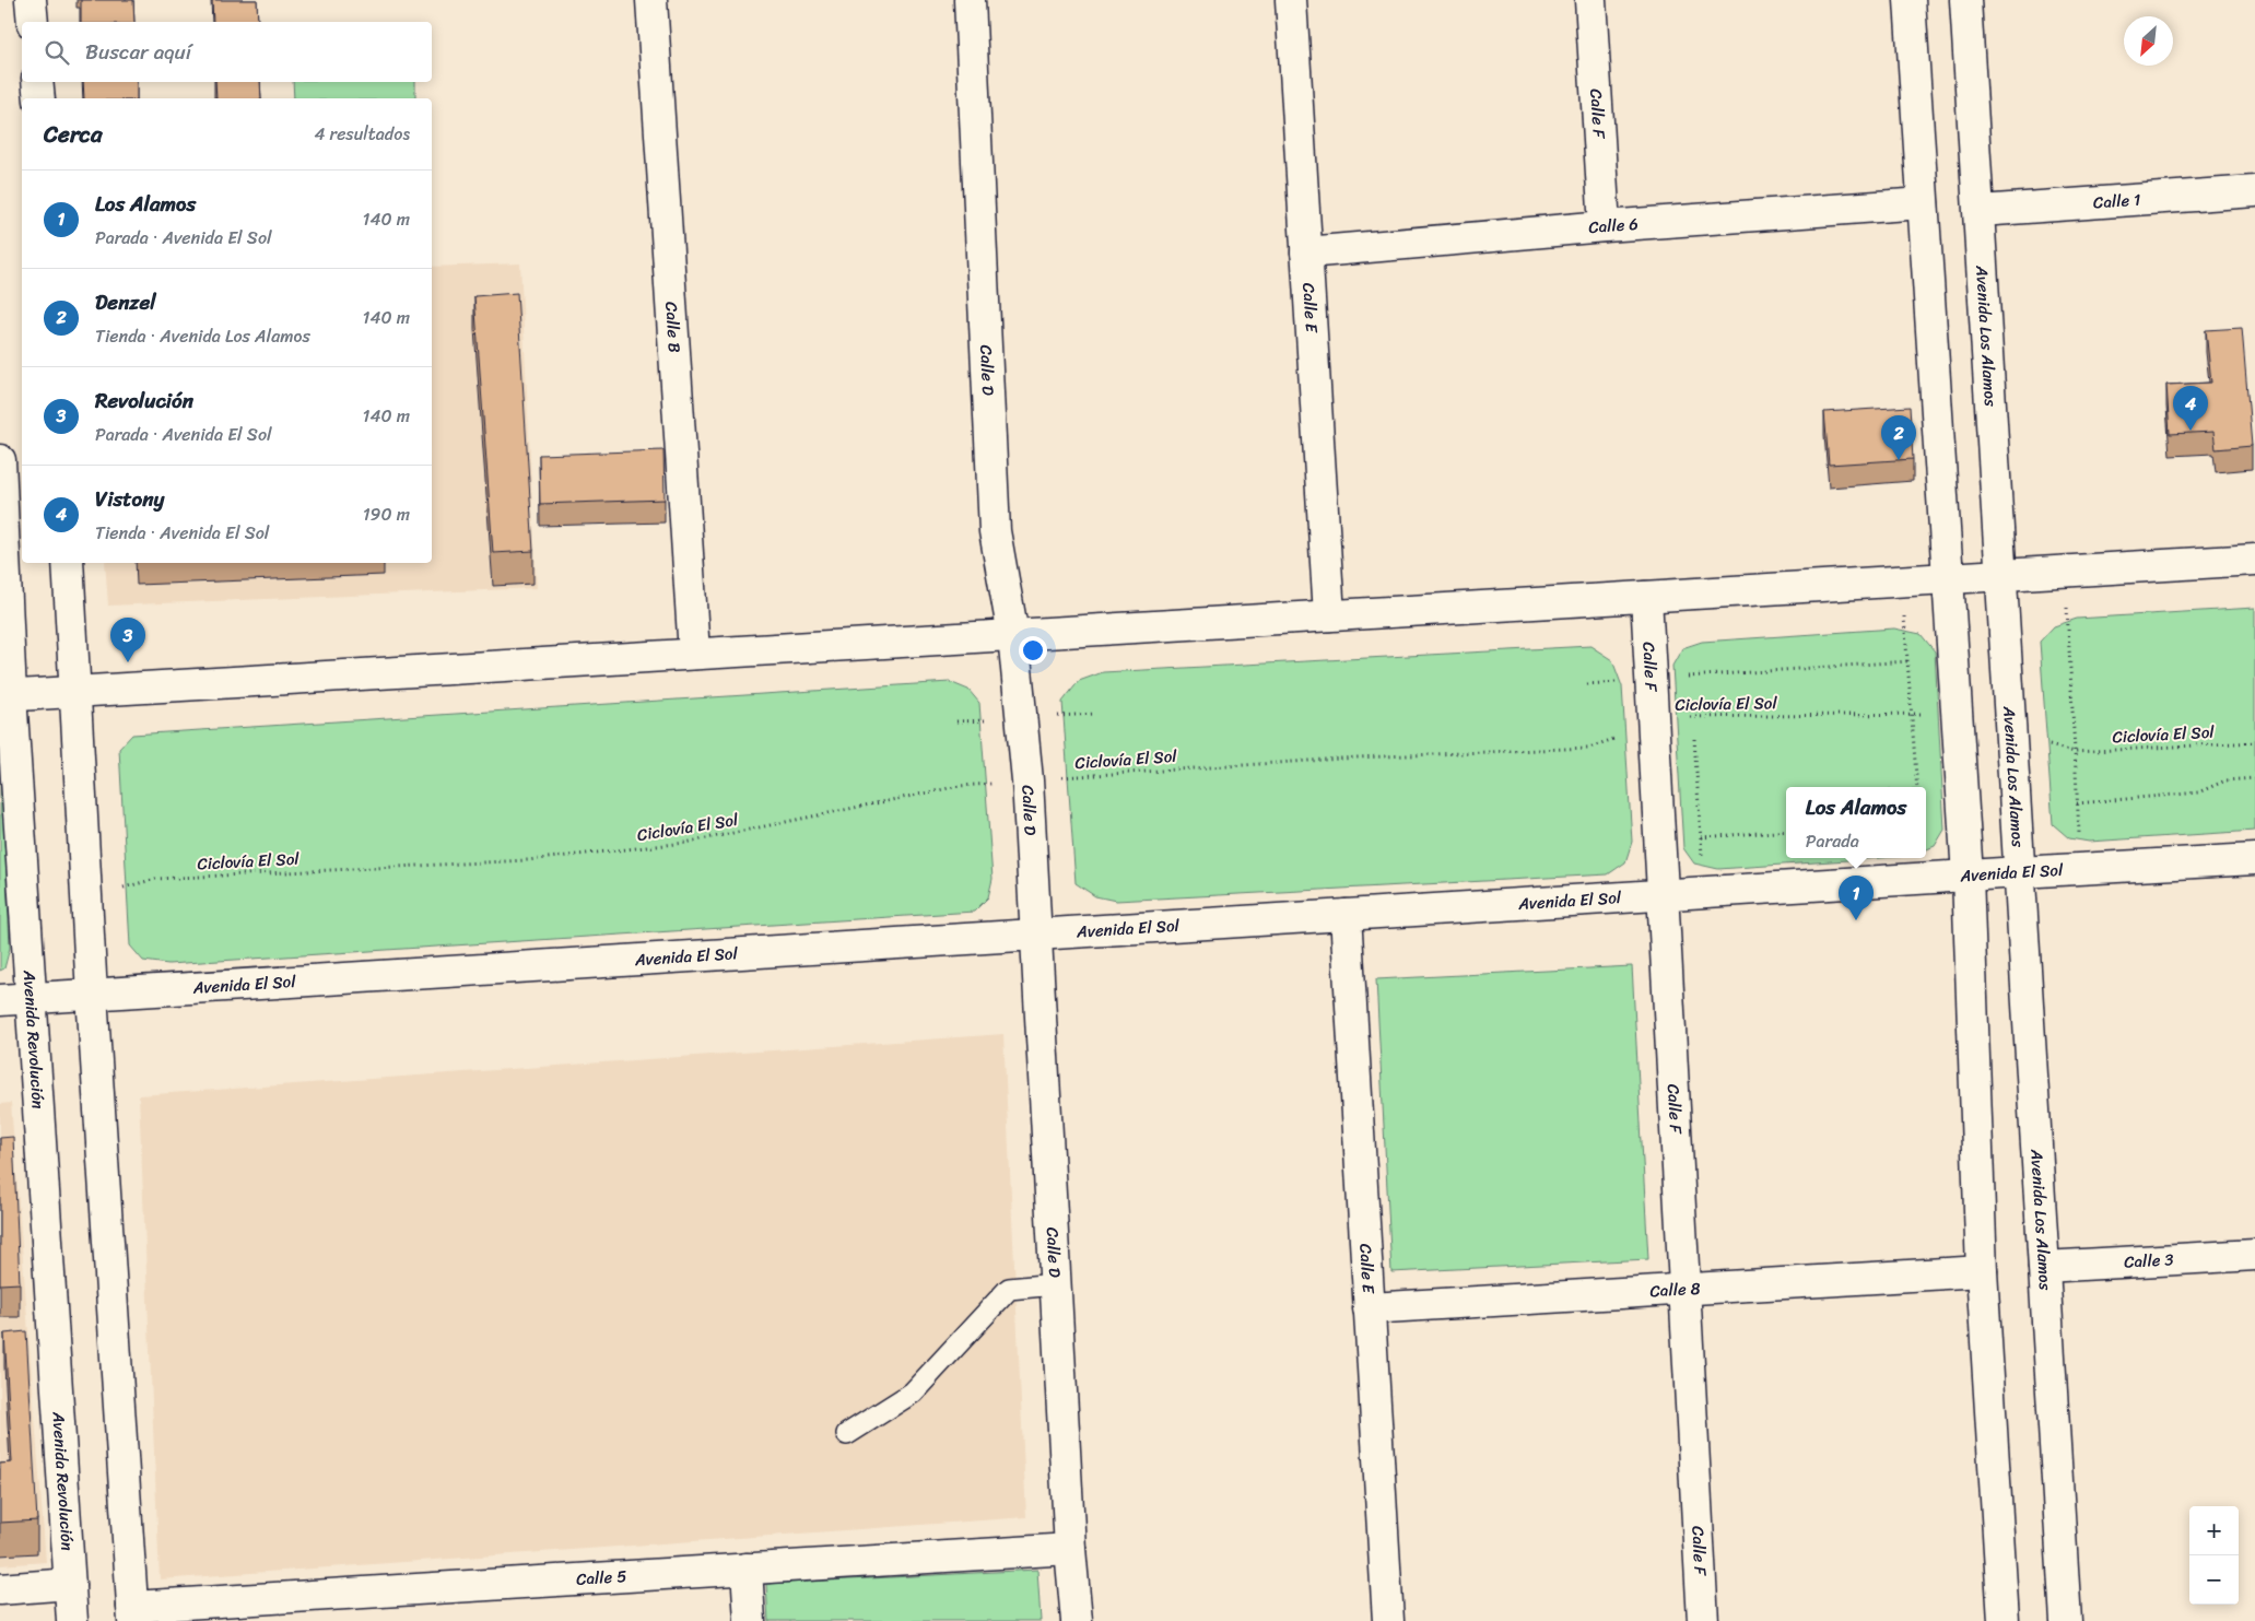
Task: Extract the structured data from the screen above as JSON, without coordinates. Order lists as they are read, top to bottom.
{
  "streets": {
    "street": [
      "Calle F",
      "Calle 1",
      "Calle 6",
      "Calle E",
      "Calle B",
      "Avenida Los Alamos",
      "Calle D",
      "Avenida El Sol",
      "Avenida Revolución",
      "Calle 3",
      "Calle 8",
      "Calle 5"
    ],
    "path": ["Ciclovía El Sol"]
  },
  "crossings": [
    ["Calle F", "Calle 6"],
    ["Calle F", "Ciclovía El Sol"],
    ["Calle F", "Avenida El Sol"],
    ["Calle F", "Calle 8"],
    ["Calle 1", "Avenida Los Alamos"],
    ["Calle 6", "Calle E"],
    ["Calle E", "Avenida El Sol"],
    ["Calle E", "Calle 8"],
    ["Avenida Los Alamos", "Ciclovía El Sol"],
    ["Avenida Los Alamos", "Avenida El Sol"],
    ["Avenida Los Alamos", "Calle 3"],
    ["Calle D", "Ciclovía El Sol"],
    ["Calle D", "Avenida El Sol"],
    ["Calle D", "Calle 5"],
    ["Avenida El Sol", "Avenida Revolución"]
  ],
  "north": "bottom left",
  "page": {
    "search": "Buscar aquí",
    "heading": ["Cerca", "4 resultados"],
    "list": [
      {
        "mark": "1",
        "name": "Los Alamos",
        "note": "Parada · Avenida El Sol",
        "value": "140 m"
      },
      {
        "mark": "2",
        "name": "Denzel",
        "note": "Tienda · Avenida Los Alamos",
        "value": "140 m"
      },
      {
        "mark": "3",
        "name": "Revolución",
        "note": "Parada · Avenida El Sol",
        "value": "140 m"
      },
      {
        "mark": "4",
        "name": "Vistony",
        "note": "Tienda · Avenida El Sol",
        "value": "190 m"
      }
    ],
    "pins": [
      "4",
      "2",
      "3",
      "1"
    ],
    "popup": ["Los Alamos", "Parada"],
    "map_buttons": ["+", "−"]
  }
}
